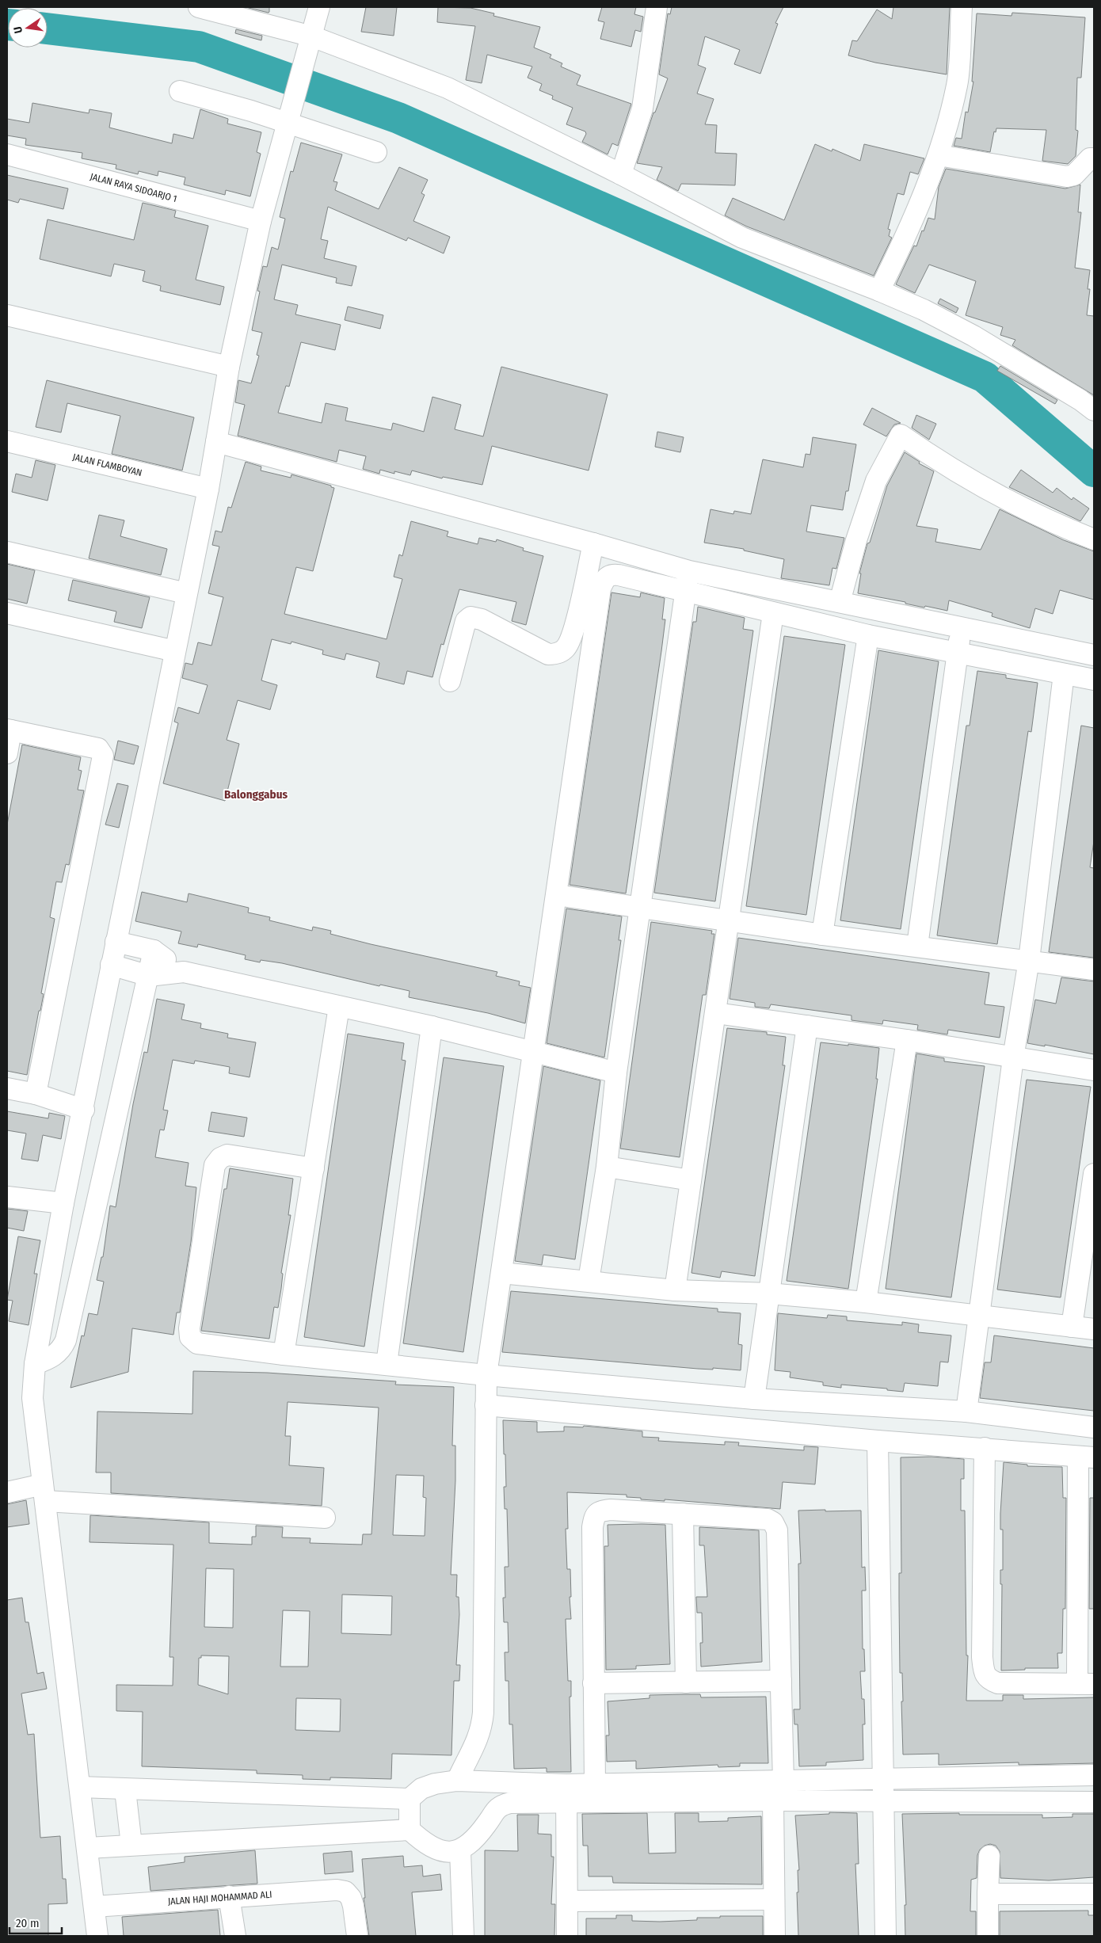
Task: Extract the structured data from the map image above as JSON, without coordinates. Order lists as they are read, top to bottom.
{
  "streets": {
    "street": ["JALAN RAYA SIDOARJO 1", "JALAN FLAMBOYAN", "JALAN HAJI MOHAMMAD ALI"]
  },
  "districts": ["Balonggabus"],
  "scale_bar": "20 m",
  "north": "left"
}
